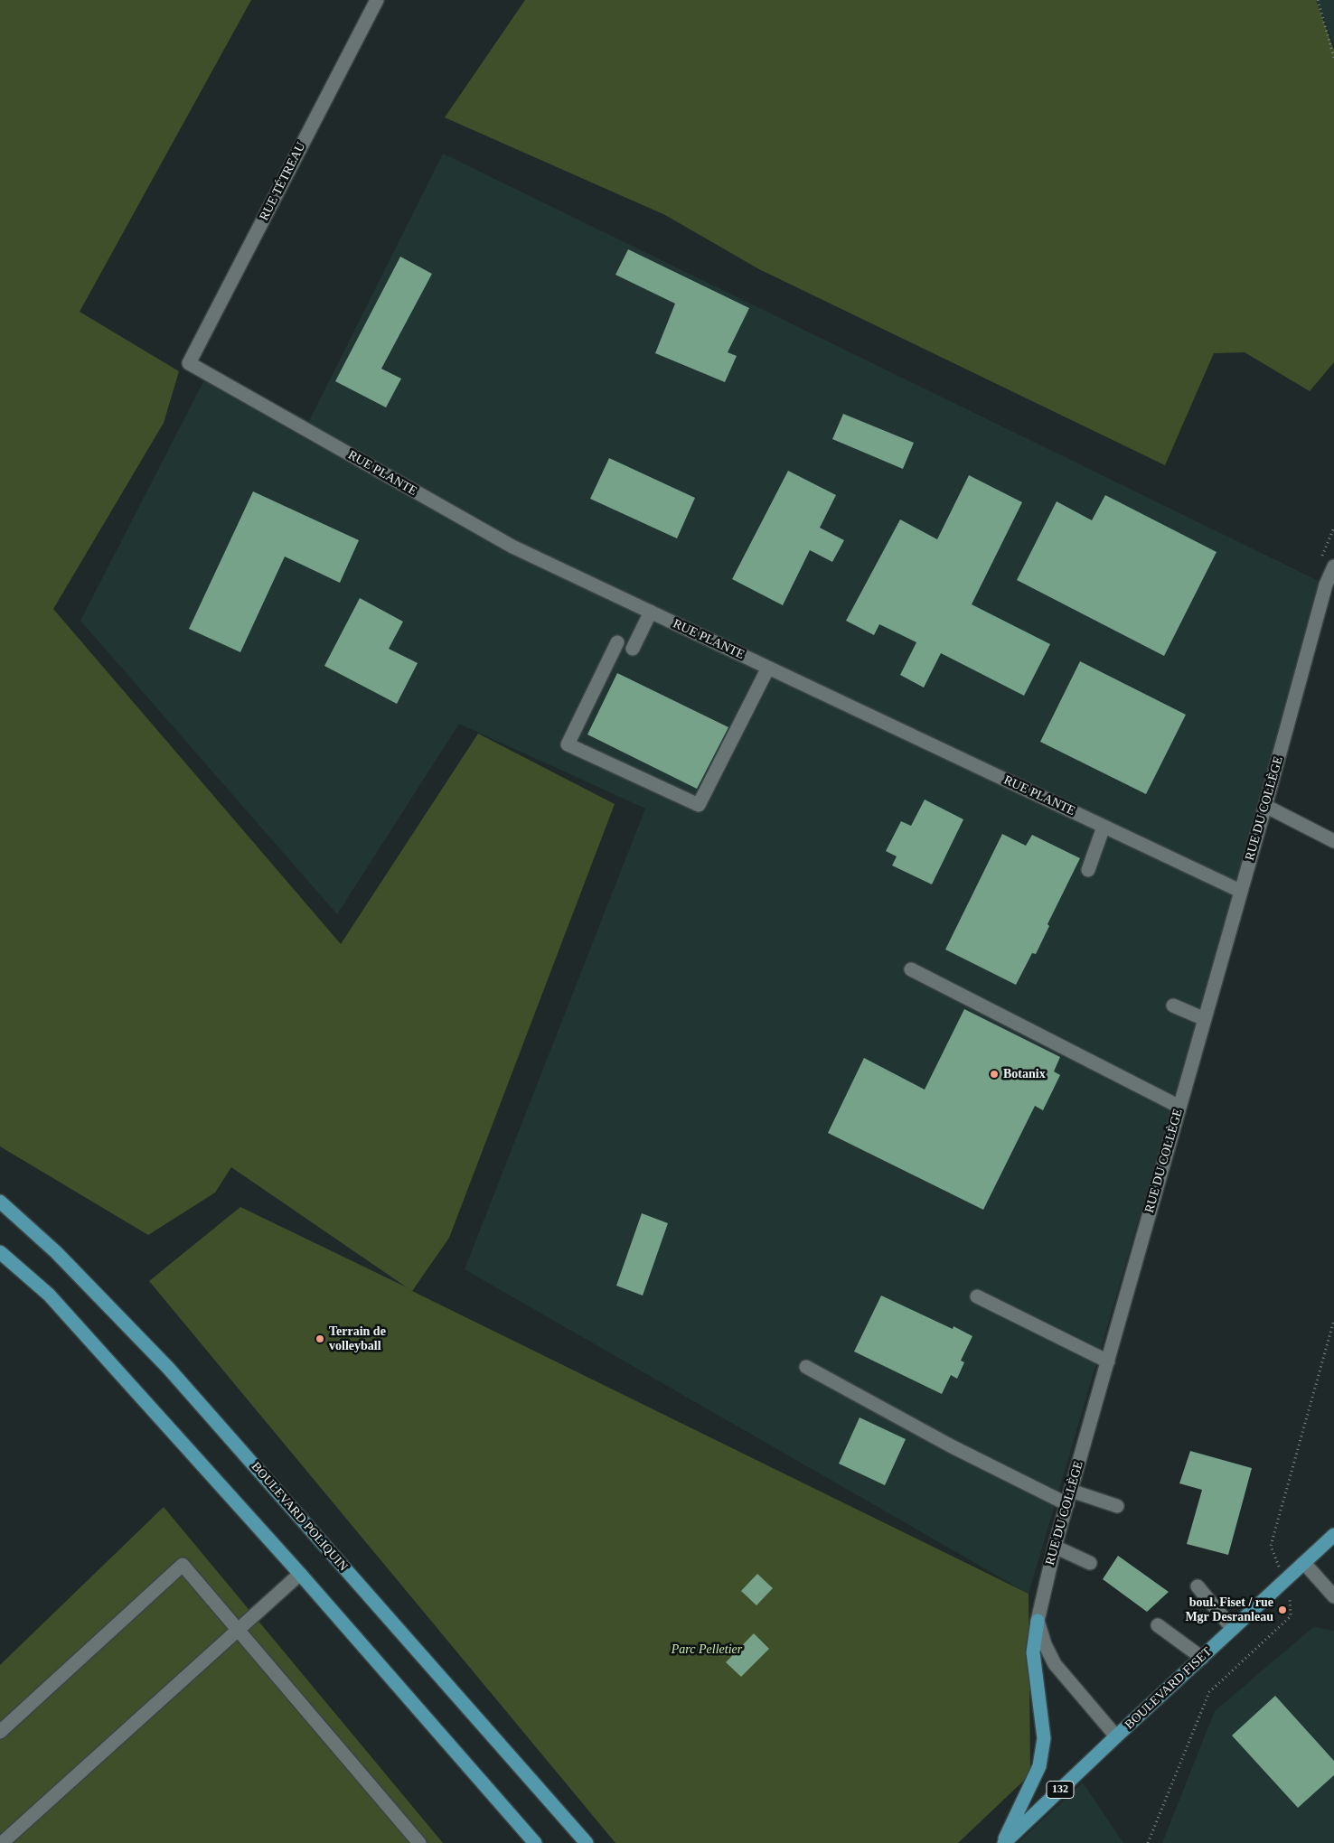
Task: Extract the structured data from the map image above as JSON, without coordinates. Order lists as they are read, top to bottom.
{
  "streets": {
    "main road": ["BOULEVARD POLIQUIN", "BOULEVARD FISET", "132"],
    "street": ["RUE TÉTREAU", "RUE PLANTE", "RUE DU COLLÈGE"]
  },
  "crossings": [
    ["RUE TÉTREAU", "RUE PLANTE"],
    ["RUE PLANTE", "RUE DU COLLÈGE"]
  ],
  "parks": ["Parc Pelletier"],
  "places": ["Botanix", "Terrain de volleyball", "boul. Fiset / rue Mgr Desranleau"]
}
